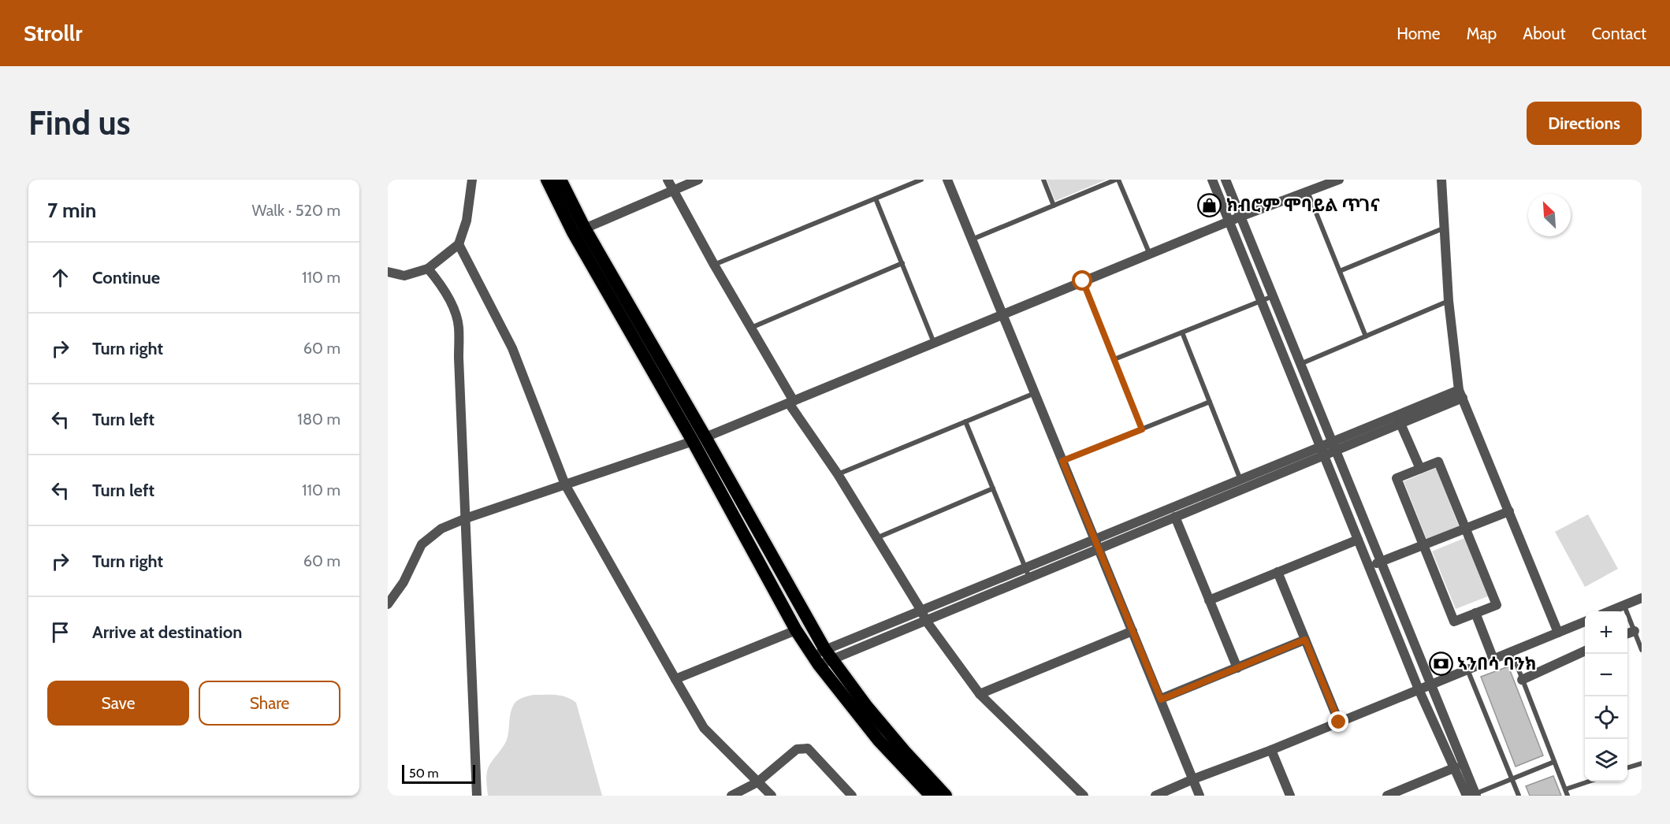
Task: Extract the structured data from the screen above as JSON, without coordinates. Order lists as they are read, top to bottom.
{
  "places": {
    "shop": ["ክብሮም ሞባይል ጥገና"],
    "bank": ["ኣንበሳ ባንክ"]
  },
  "scale_bar": "50 m",
  "north": "top left",
  "page": {
    "header": "Strollr",
    "nav": [
      "Home",
      "Map",
      "About",
      "Contact"
    ],
    "buttons": [
      "Directions",
      ["Save", "Share"]
    ],
    "title": "Find us",
    "heading": ["7 min", "Walk · 520 m"],
    "list": [
      ["Continue", "110 m"],
      ["Turn right", "60 m"],
      ["Turn left", "180 m"],
      ["Turn left", "110 m"],
      ["Turn right", "60 m"],
      "Arrive at destination"
    ],
    "map_buttons": ["+", "−"],
    "scale": "50 m"
  }
}
